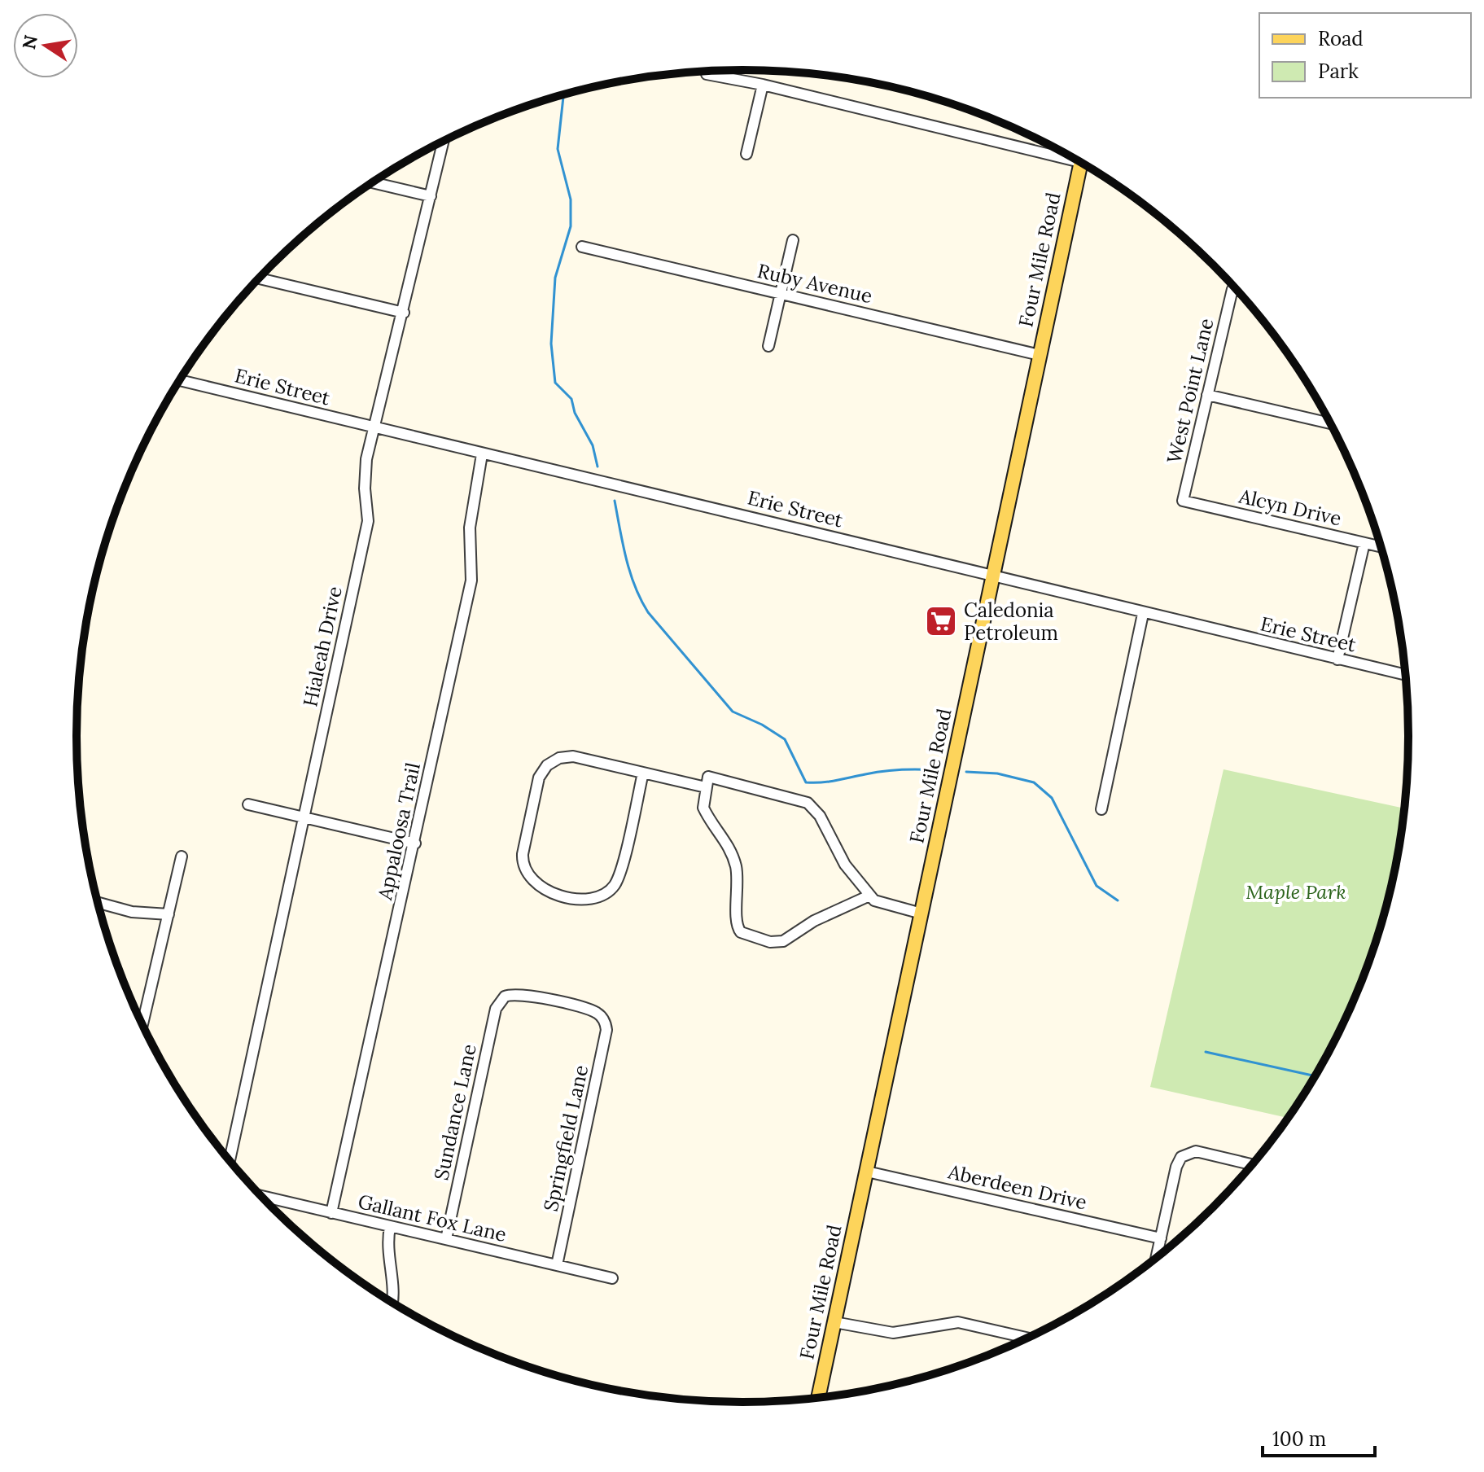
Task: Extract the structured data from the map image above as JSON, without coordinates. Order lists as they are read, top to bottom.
{
  "streets": {
    "main road": ["Four Mile Road"],
    "street": [
      "Ruby Avenue",
      "Erie Street",
      "West Point Lane",
      "Alcyn Drive",
      "Hialeah Drive",
      "Appaloosa Trail",
      "Sundance Lane",
      "Springfield Lane",
      "Aberdeen Drive",
      "Gallant Fox Lane"
    ]
  },
  "crossings": [
    ["Four Mile Road", "Ruby Avenue"],
    ["Four Mile Road", "Erie Street"],
    ["Four Mile Road", "Aberdeen Drive"],
    ["Erie Street", "Hialeah Drive"],
    ["Erie Street", "Appaloosa Trail"],
    ["West Point Lane", "Alcyn Drive"],
    ["Appaloosa Trail", "Gallant Fox Lane"],
    ["Sundance Lane", "Springfield Lane"],
    ["Sundance Lane", "Gallant Fox Lane"],
    ["Springfield Lane", "Gallant Fox Lane"]
  ],
  "parks": ["Maple Park"],
  "places": {
    "supermarket": ["Caledonia Petroleum"]
  },
  "legend": ["Road", "Park"],
  "scale_bar": "100 m",
  "north": "left"
}
